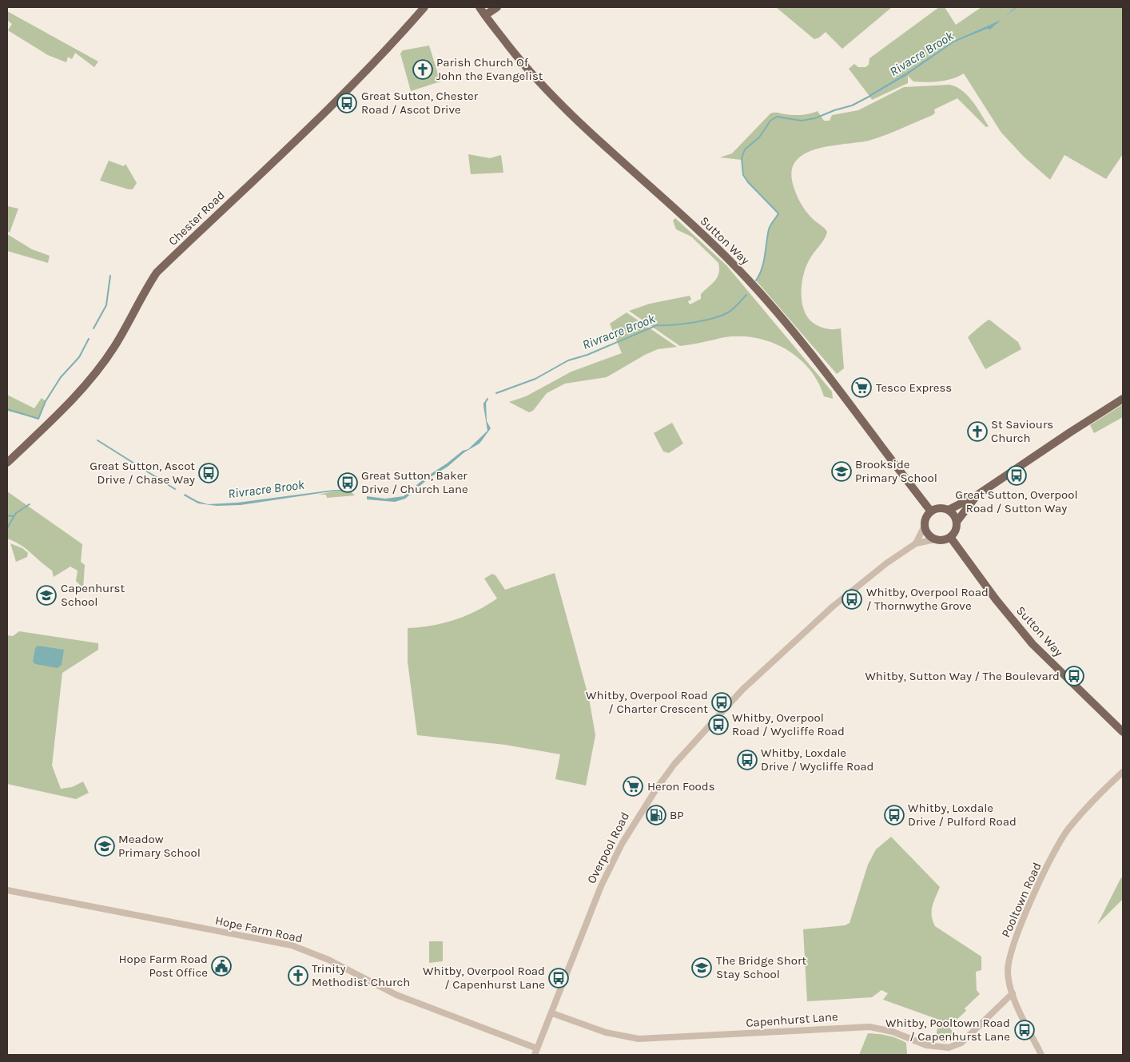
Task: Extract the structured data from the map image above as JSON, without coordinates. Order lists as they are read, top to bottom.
{
  "streets": {
    "main road": ["Chester Road", "Sutton Way"],
    "street": [
      "Overpool Road",
      "Pooltown Road",
      "Hope Farm Road",
      "Capenhurst Lane"
    ]
  },
  "crossings": [
    ["Sutton Way", "Overpool Road"],
    ["Overpool Road", "Hope Farm Road"],
    ["Overpool Road", "Capenhurst Lane"],
    ["Pooltown Road", "Capenhurst Lane"]
  ],
  "water": ["Rivacre Brook", "Rivracre Brook"],
  "places": {
    "church": ["Parish Church Of John the Evangelist", "St Saviours Church", "Trinity Methodist Church"],
    "bus stop": [
      "Great Sutton, Chester Road / Ascot Drive",
      "Great Sutton, Ascot Drive / Chase Way",
      "Great Sutton, Overpool Road / Sutton Way",
      "Great Sutton, Baker Drive / Church Lane",
      "Whitby, Overpool Road / Thornwythe Grove",
      "Whitby, Sutton Way / The Boulevard",
      "Whitby, Overpool Road / Charter Crescent",
      "Whitby, Overpool Road / Wycliffe Road",
      "Whitby, Loxdale Drive / Wycliffe Road",
      "Whitby, Loxdale Drive / Pulford Road",
      "Whitby, Overpool Road / Capenhurst Lane",
      "Whitby, Pooltown Road / Capenhurst Lane"
    ],
    "supermarket": ["Tesco Express", "Heron Foods"],
    "school or university": [
      "Brookside Primary School",
      "Capenhurst School",
      "Meadow Primary School",
      "The Bridge Short Stay School"
    ],
    "fuel station": ["BP"],
    "public building": ["Hope Farm Road Post Office"]
  }
}
